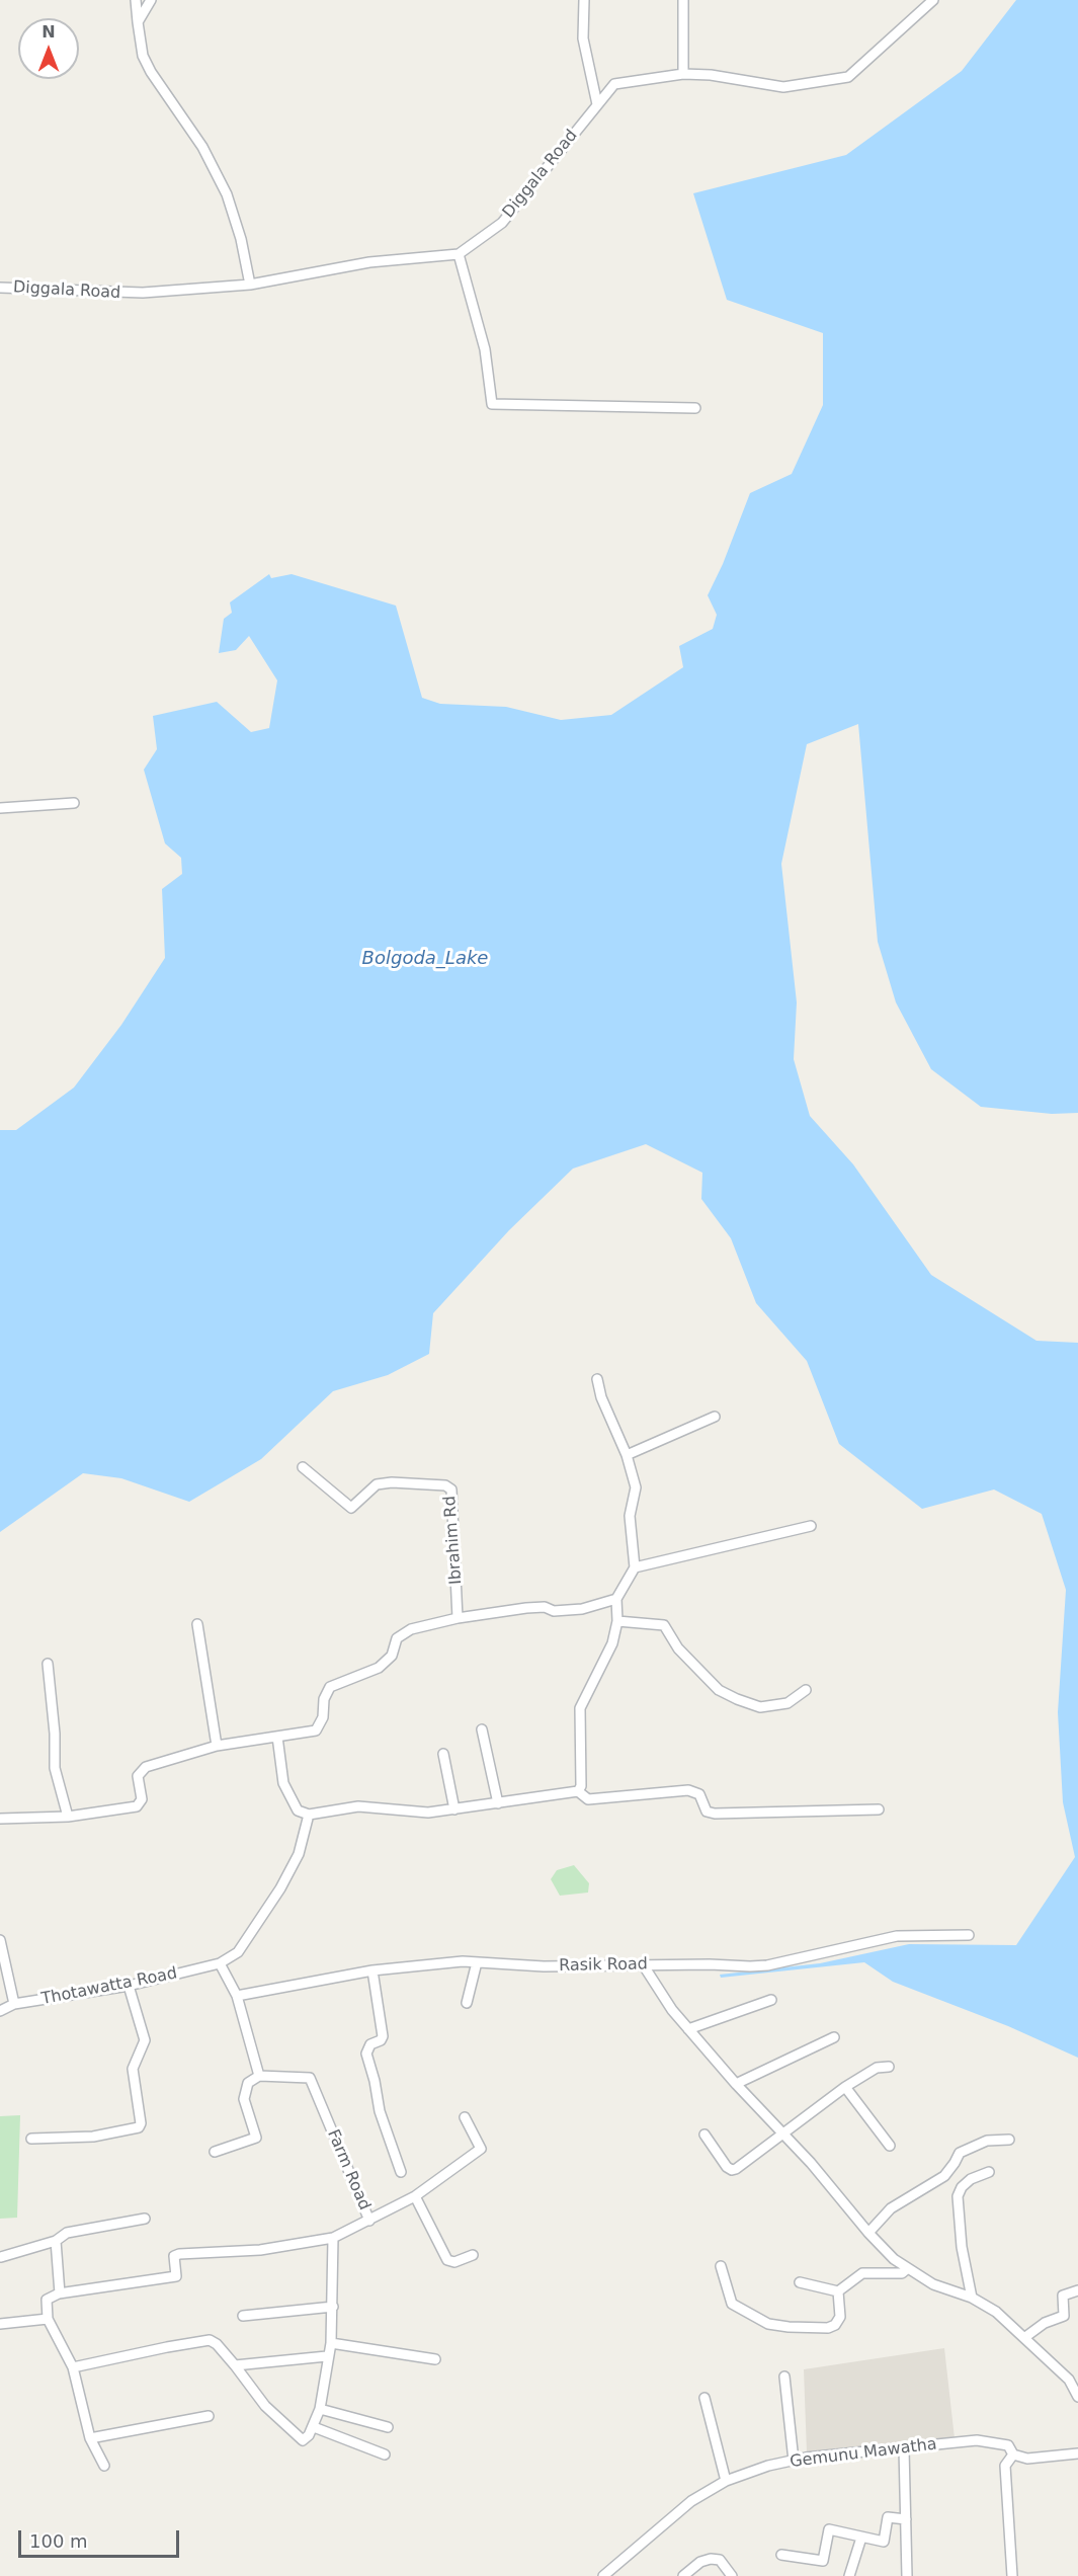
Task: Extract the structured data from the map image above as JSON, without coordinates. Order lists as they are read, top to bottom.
{
  "streets": {
    "street": [
      "Diggala Road",
      "Ibrahim Rd",
      "Rasik Road",
      "Thotawatta Road",
      "Farm Road",
      "Gemunu Mawatha"
    ]
  },
  "water": ["Bolgoda_Lake"],
  "scale_bar": "100 m",
  "north": "top"
}
